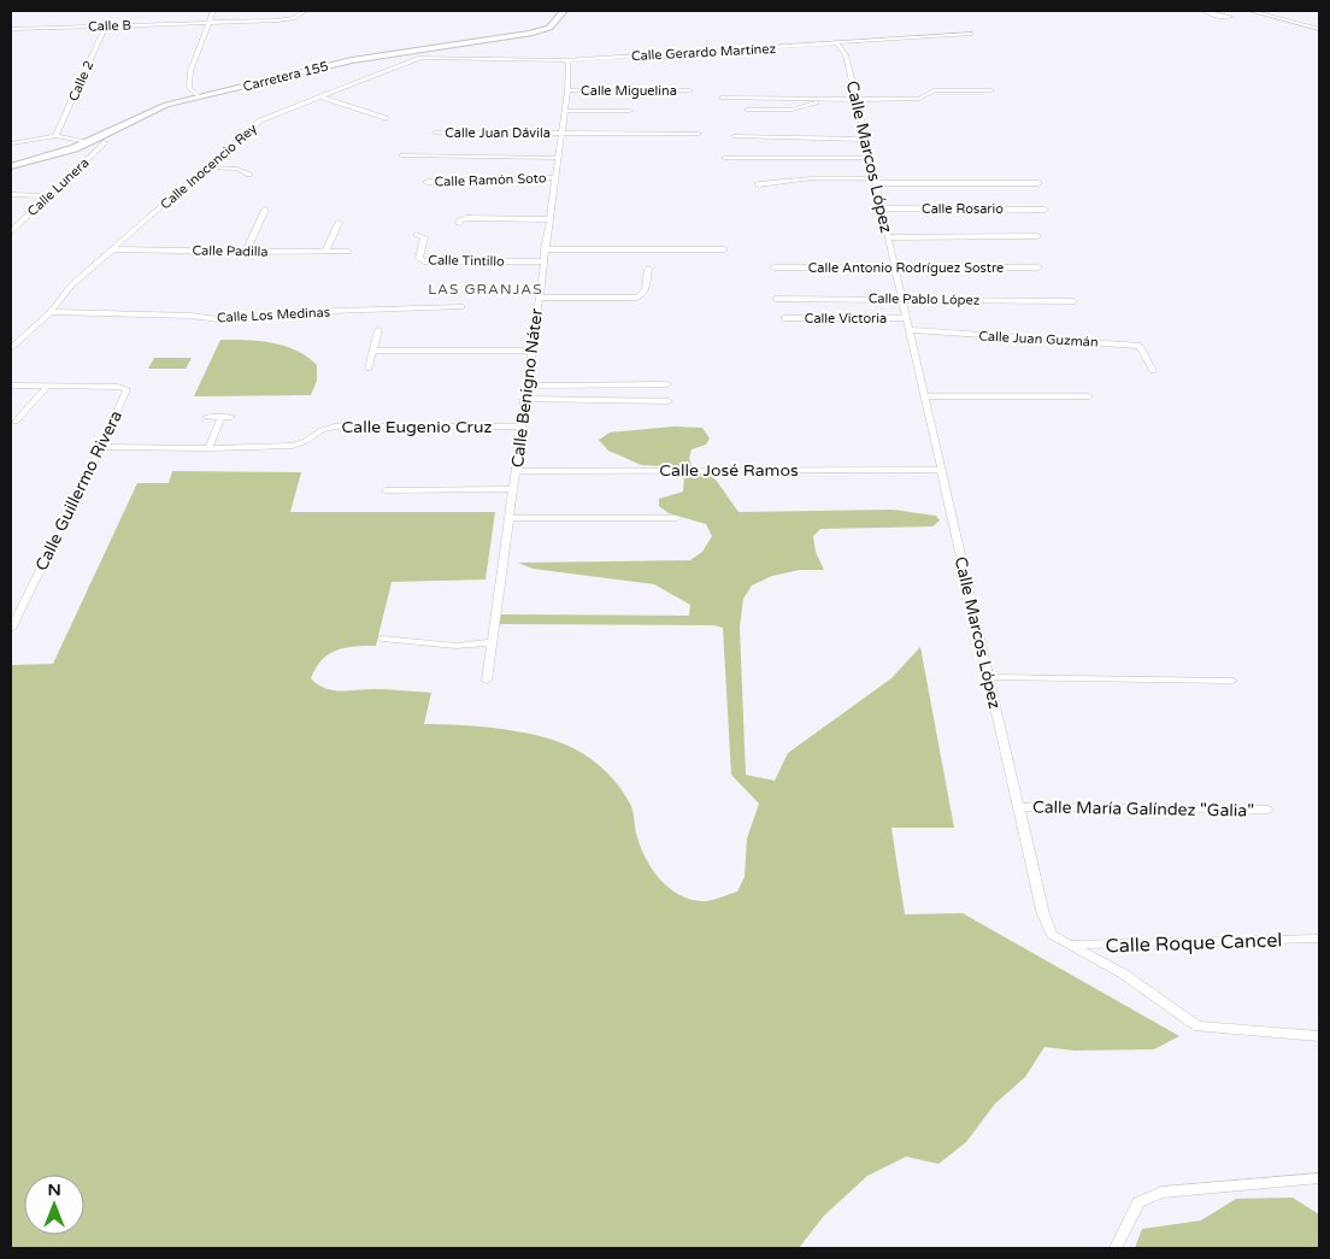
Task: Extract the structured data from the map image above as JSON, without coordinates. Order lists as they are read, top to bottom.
{
  "streets": {
    "street": [
      "Calle B",
      "Calle Gerardo Martínez",
      "Carretera 155",
      "Calle 2",
      "Calle Miguelina",
      "Calle Juan Dávila",
      "Calle Marcos López",
      "Calle Inocencio Rey",
      "Calle Ramón Soto",
      "Calle Lunera",
      "Calle Rosario",
      "Calle Padilla",
      "Calle Tintillo",
      "Calle Antonio Rodríguez Sostre",
      "Calle Pablo López",
      "Calle Los Medinas",
      "Calle Victoria",
      "Calle Juan Guzmán",
      "Calle Benigno Náter",
      "Calle Eugenio Cruz",
      "Calle José Ramos",
      "Calle Guillermo Rivera",
      "Calle María Galíndez \"Galia\"",
      "Calle Roque Cancel"
    ]
  },
  "crossings": [
    ["Calle B", "Calle 2"],
    ["Calle Gerardo Martínez", "Calle Marcos López"],
    ["Calle Gerardo Martínez", "Calle Inocencio Rey"],
    ["Calle Gerardo Martínez", "Calle Benigno Náter"],
    ["Calle Miguelina", "Calle Benigno Náter"],
    ["Calle Juan Dávila", "Calle Benigno Náter"],
    ["Calle Marcos López", "Calle Rosario"],
    ["Calle Marcos López", "Calle Antonio Rodríguez Sostre"],
    ["Calle Marcos López", "Calle Pablo López"],
    ["Calle Marcos López", "Calle Victoria"],
    ["Calle Marcos López", "Calle Juan Guzmán"],
    ["Calle Marcos López", "Calle José Ramos"],
    ["Calle Marcos López", "Calle María Galíndez \"Galia\""],
    ["Calle Marcos López", "Calle Roque Cancel"],
    ["Calle Inocencio Rey", "Calle Padilla"],
    ["Calle Inocencio Rey", "Calle Los Medinas"],
    ["Calle Ramón Soto", "Calle Benigno Náter"],
    ["Calle Tintillo", "Calle Benigno Náter"],
    ["Calle Benigno Náter", "Calle Eugenio Cruz"],
    ["Calle Benigno Náter", "Calle José Ramos"],
    ["Calle Eugenio Cruz", "Calle Guillermo Rivera"]
  ],
  "districts": ["LAS GRANJAS"],
  "north": "top"
}
